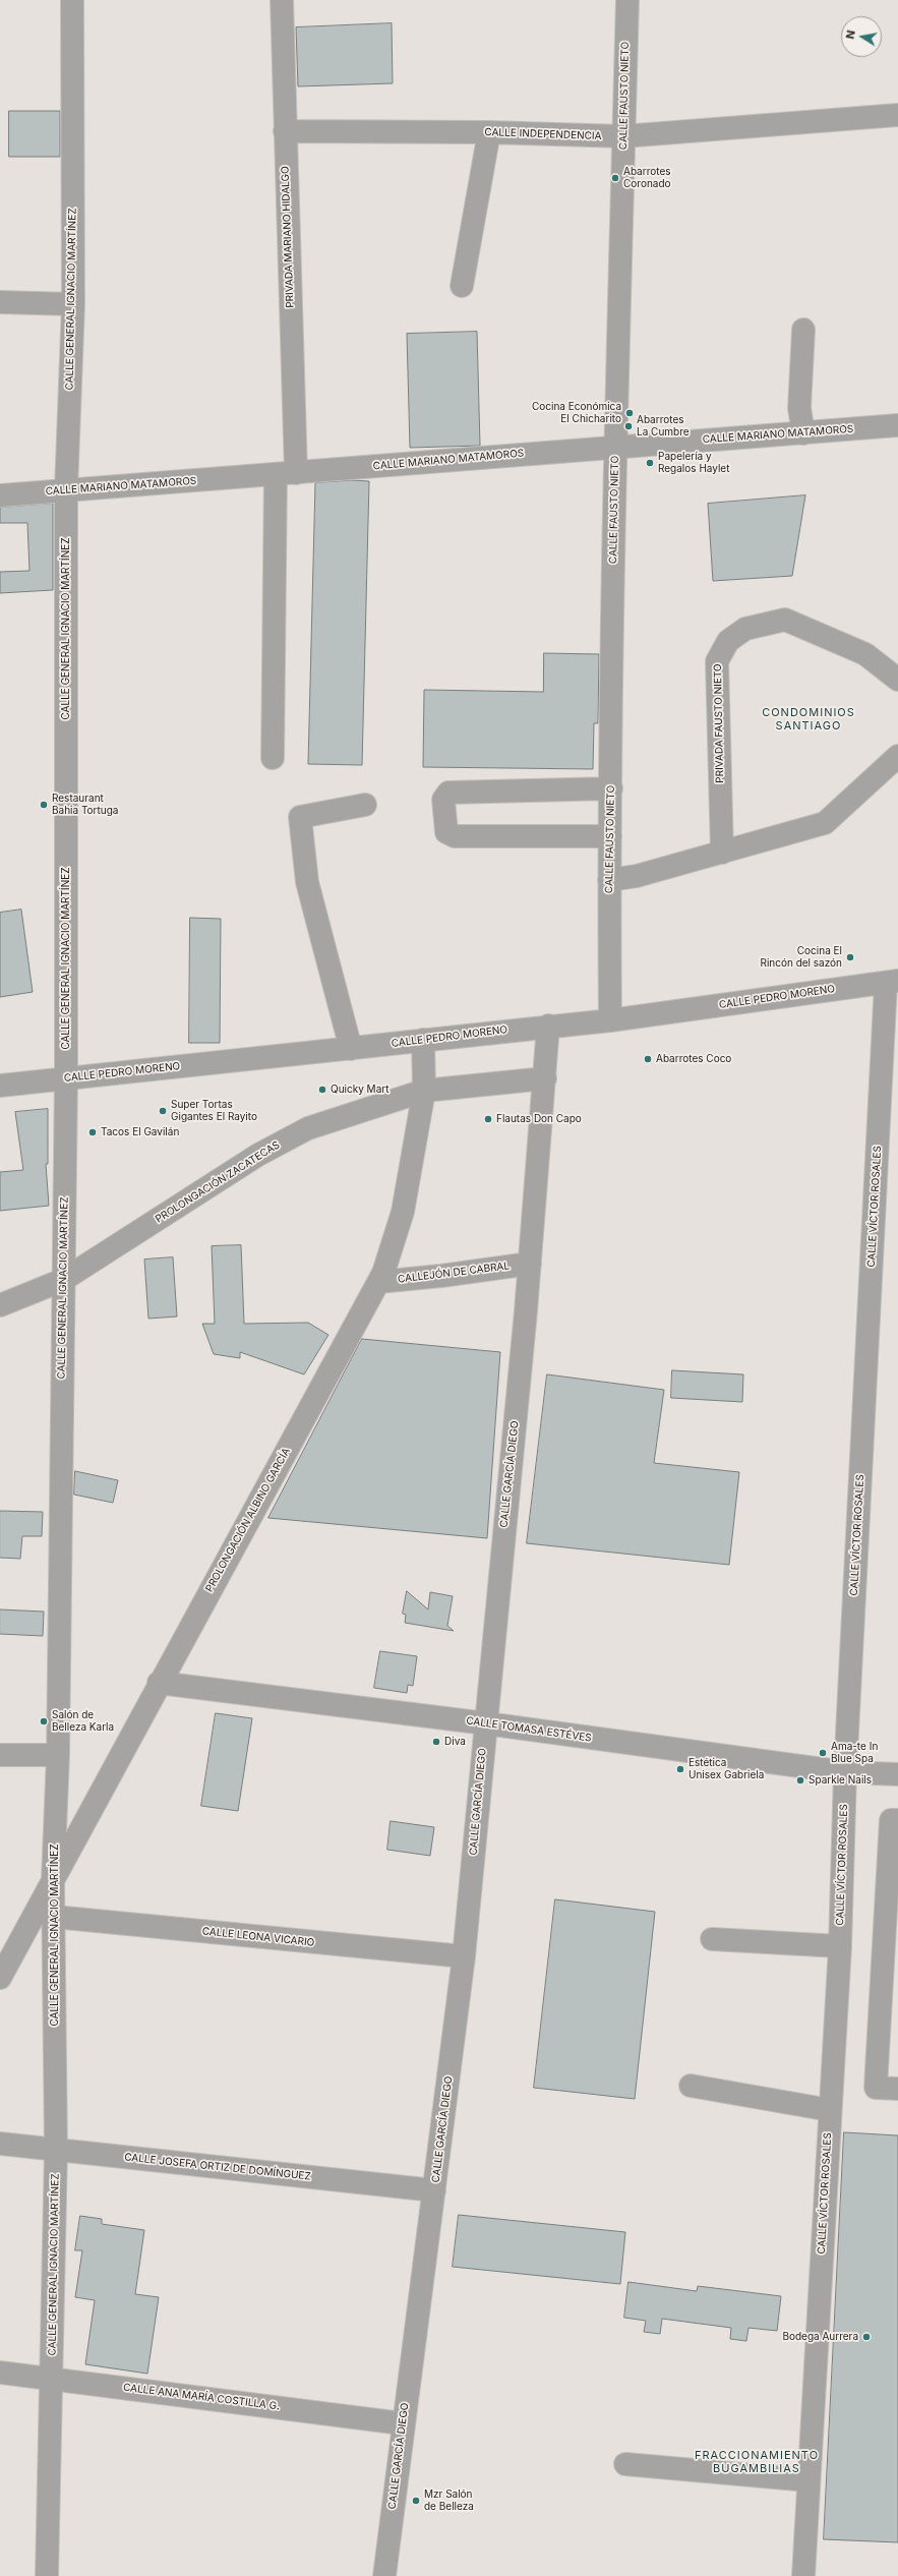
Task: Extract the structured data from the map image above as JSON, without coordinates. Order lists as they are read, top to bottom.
{
  "streets": {
    "street": [
      "CALLE FAUSTO NIETO",
      "CALLE INDEPENDENCIA",
      "PRIVADA MARIANO HIDALGO",
      "CALLE GENERAL IGNACIO MARTÍNEZ",
      "CALLE MARIANO MATAMOROS",
      "PRIVADA FAUSTO NIETO",
      "CALLE PEDRO MORENO",
      "PROLONGACIÓN ZACATECAS",
      "CALLE VÍCTOR ROSALES",
      "CALLEJÓN DE CABRAL",
      "CALLE GARCÍA DIEGO",
      "PROLONGACIÓN ALBINO GARCÍA",
      "CALLE TOMASA ESTÉVES",
      "CALLE LEONA VICARIO",
      "CALLE JOSEFA ORTIZ DE DOMÍNGUEZ",
      "CALLE ANA MARÍA COSTILLA G."
    ]
  },
  "crossings": [
    ["CALLE FAUSTO NIETO", "CALLE INDEPENDENCIA"],
    ["CALLE FAUSTO NIETO", "CALLE MARIANO MATAMOROS"],
    ["CALLE FAUSTO NIETO", "CALLE PEDRO MORENO"],
    ["CALLE INDEPENDENCIA", "PRIVADA MARIANO HIDALGO"],
    ["PRIVADA MARIANO HIDALGO", "CALLE MARIANO MATAMOROS"],
    ["CALLE GENERAL IGNACIO MARTÍNEZ", "CALLE MARIANO MATAMOROS"],
    ["CALLE GENERAL IGNACIO MARTÍNEZ", "CALLE PEDRO MORENO"],
    ["CALLE GENERAL IGNACIO MARTÍNEZ", "PROLONGACIÓN ZACATECAS"],
    ["CALLE GENERAL IGNACIO MARTÍNEZ", "PROLONGACIÓN ALBINO GARCÍA"],
    ["CALLE GENERAL IGNACIO MARTÍNEZ", "CALLE LEONA VICARIO"],
    ["CALLE GENERAL IGNACIO MARTÍNEZ", "CALLE JOSEFA ORTIZ DE DOMÍNGUEZ"],
    ["CALLE GENERAL IGNACIO MARTÍNEZ", "CALLE ANA MARÍA COSTILLA G."],
    ["CALLE PEDRO MORENO", "CALLE VÍCTOR ROSALES"],
    ["CALLE PEDRO MORENO", "CALLE GARCÍA DIEGO"],
    ["CALLE PEDRO MORENO", "PROLONGACIÓN ALBINO GARCÍA"],
    ["PROLONGACIÓN ZACATECAS", "CALLE GARCÍA DIEGO"],
    ["PROLONGACIÓN ZACATECAS", "PROLONGACIÓN ALBINO GARCÍA"],
    ["CALLE VÍCTOR ROSALES", "CALLE TOMASA ESTÉVES"],
    ["CALLEJÓN DE CABRAL", "CALLE GARCÍA DIEGO"],
    ["CALLEJÓN DE CABRAL", "PROLONGACIÓN ALBINO GARCÍA"],
    ["CALLE GARCÍA DIEGO", "CALLE TOMASA ESTÉVES"],
    ["CALLE GARCÍA DIEGO", "CALLE LEONA VICARIO"],
    ["CALLE GARCÍA DIEGO", "CALLE JOSEFA ORTIZ DE DOMÍNGUEZ"],
    ["CALLE GARCÍA DIEGO", "CALLE ANA MARÍA COSTILLA G."],
    ["PROLONGACIÓN ALBINO GARCÍA", "CALLE TOMASA ESTÉVES"]
  ],
  "districts": ["CONDOMINIOS SANTIAGO", "FRACCIONAMIENTO BUGAMBILIAS"],
  "places": [
    "Abarrotes Coronado",
    "Cocina Económica El Chicharito",
    "Abarrotes La Cumbre",
    "Papelería y Regalos Haylet",
    "Restaurant Bahia Tortuga",
    "Cocina El Rincón del sazón",
    "Abarrotes Coco",
    "Quicky Mart",
    "Super Tortas Gigantes El Rayito",
    "Flautas Don Capo",
    "Tacos El Gavilán",
    "Salón de Belleza Karla",
    "Diva",
    "Ama-te In Blue Spa",
    "Estética Unisex Gabriela",
    "Sparkle Nails",
    "Bodega Aurrera",
    "Mzr Salón de Belleza"
  ],
  "north": "left"
}
